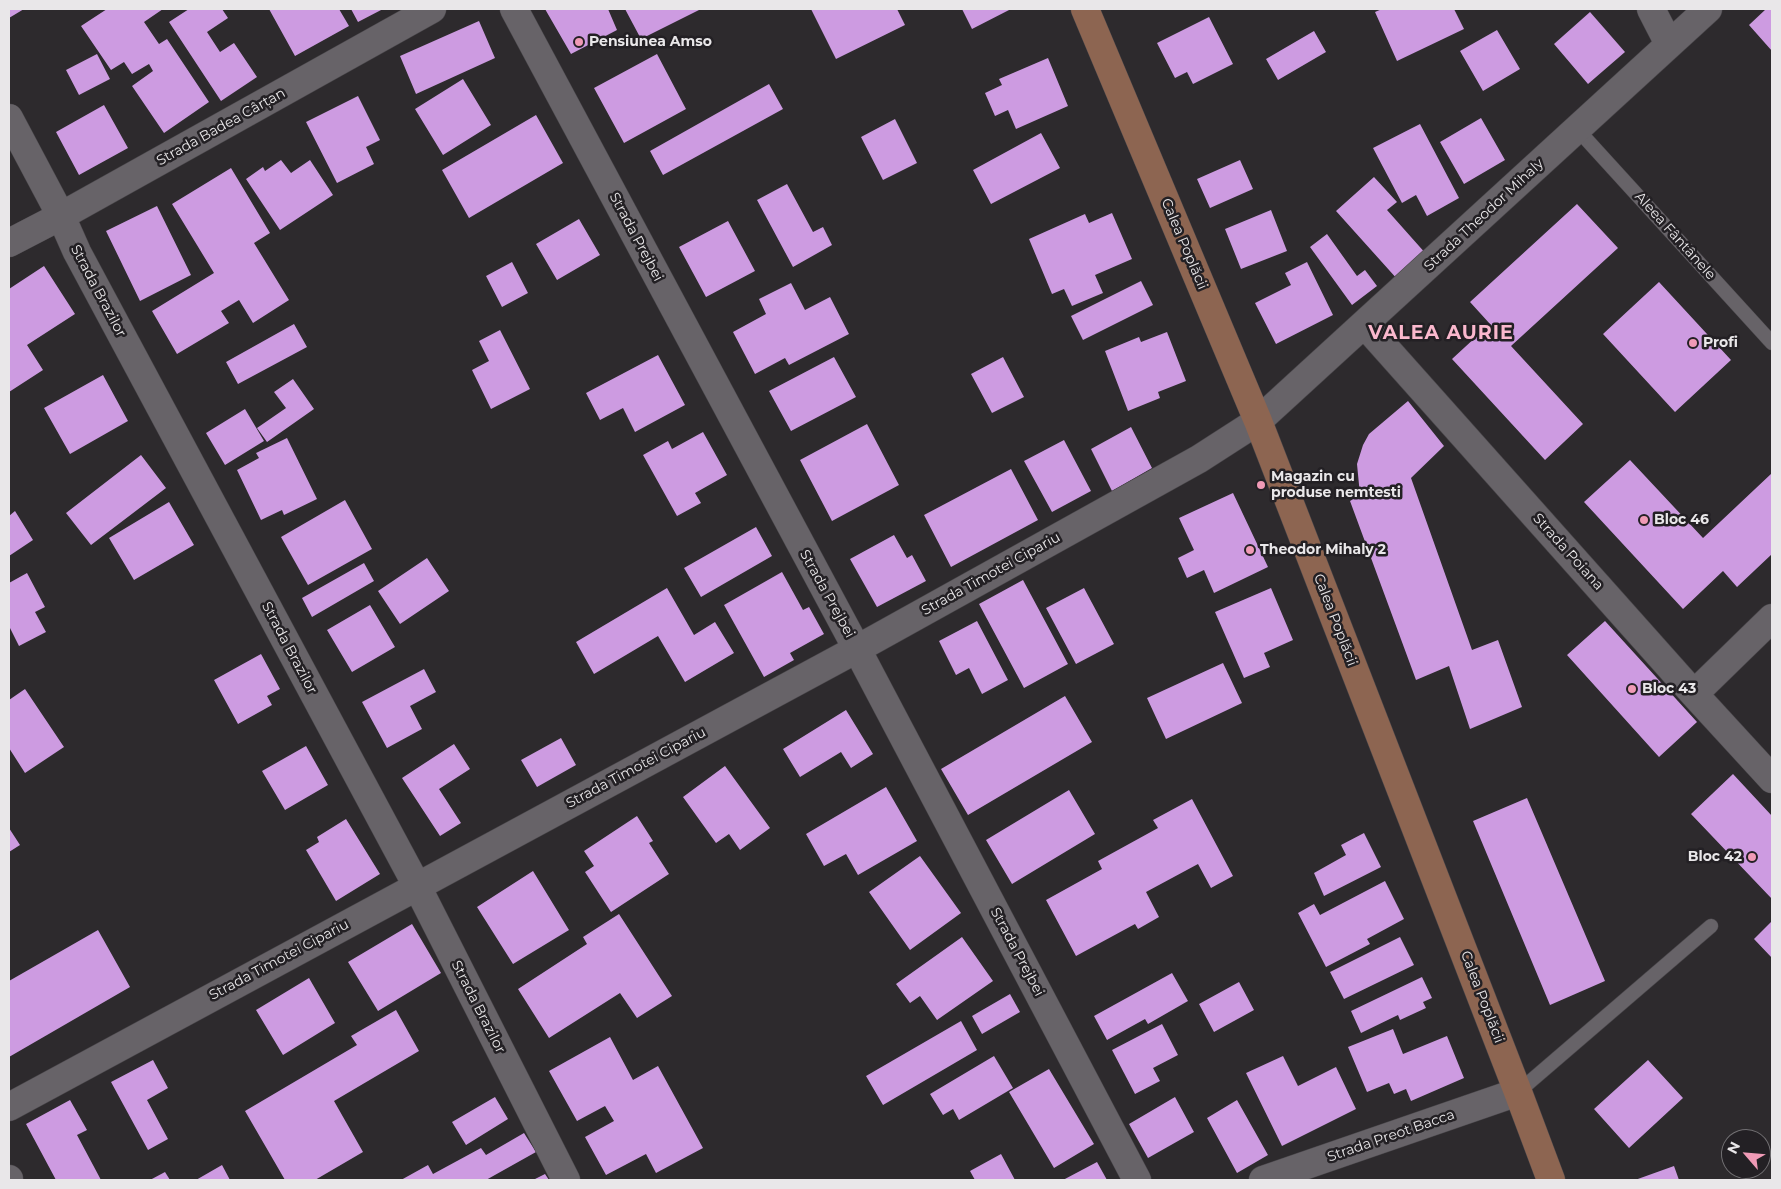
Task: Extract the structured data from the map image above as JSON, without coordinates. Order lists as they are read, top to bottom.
{
  "streets": {
    "main road": ["Calea Poplăcii"],
    "street": [
      "Strada Badea Cârțan",
      "Strada Theodor Mihaly",
      "Strada Prejbei",
      "Strada Brazilor",
      "Strada Poiana",
      "Strada Timotei Cipariu",
      "Strada Preot Bacca"
    ],
    "lane": ["Aleea Fântânele"]
  },
  "crossings": [
    ["Strada Badea Cârțan", "Strada Brazilor"],
    ["Strada Theodor Mihaly", "Aleea Fântânele"],
    ["Strada Theodor Mihaly", "Calea Poplăcii"],
    ["Strada Theodor Mihaly", "Strada Poiana"],
    ["Strada Theodor Mihaly", "Strada Timotei Cipariu"],
    ["Strada Prejbei", "Strada Timotei Cipariu"],
    ["Calea Poplăcii", "Strada Timotei Cipariu"],
    ["Calea Poplăcii", "Strada Preot Bacca"],
    ["Strada Brazilor", "Strada Timotei Cipariu"]
  ],
  "districts": ["VALEA AURIE"],
  "places": [
    "Pensiunea Amso",
    "Profi",
    "Magazin cu produse nemtesti",
    "Bloc 46",
    "Theodor Mihaly 2",
    "Bloc 43",
    "Bloc 42"
  ],
  "north": "top left"
}
